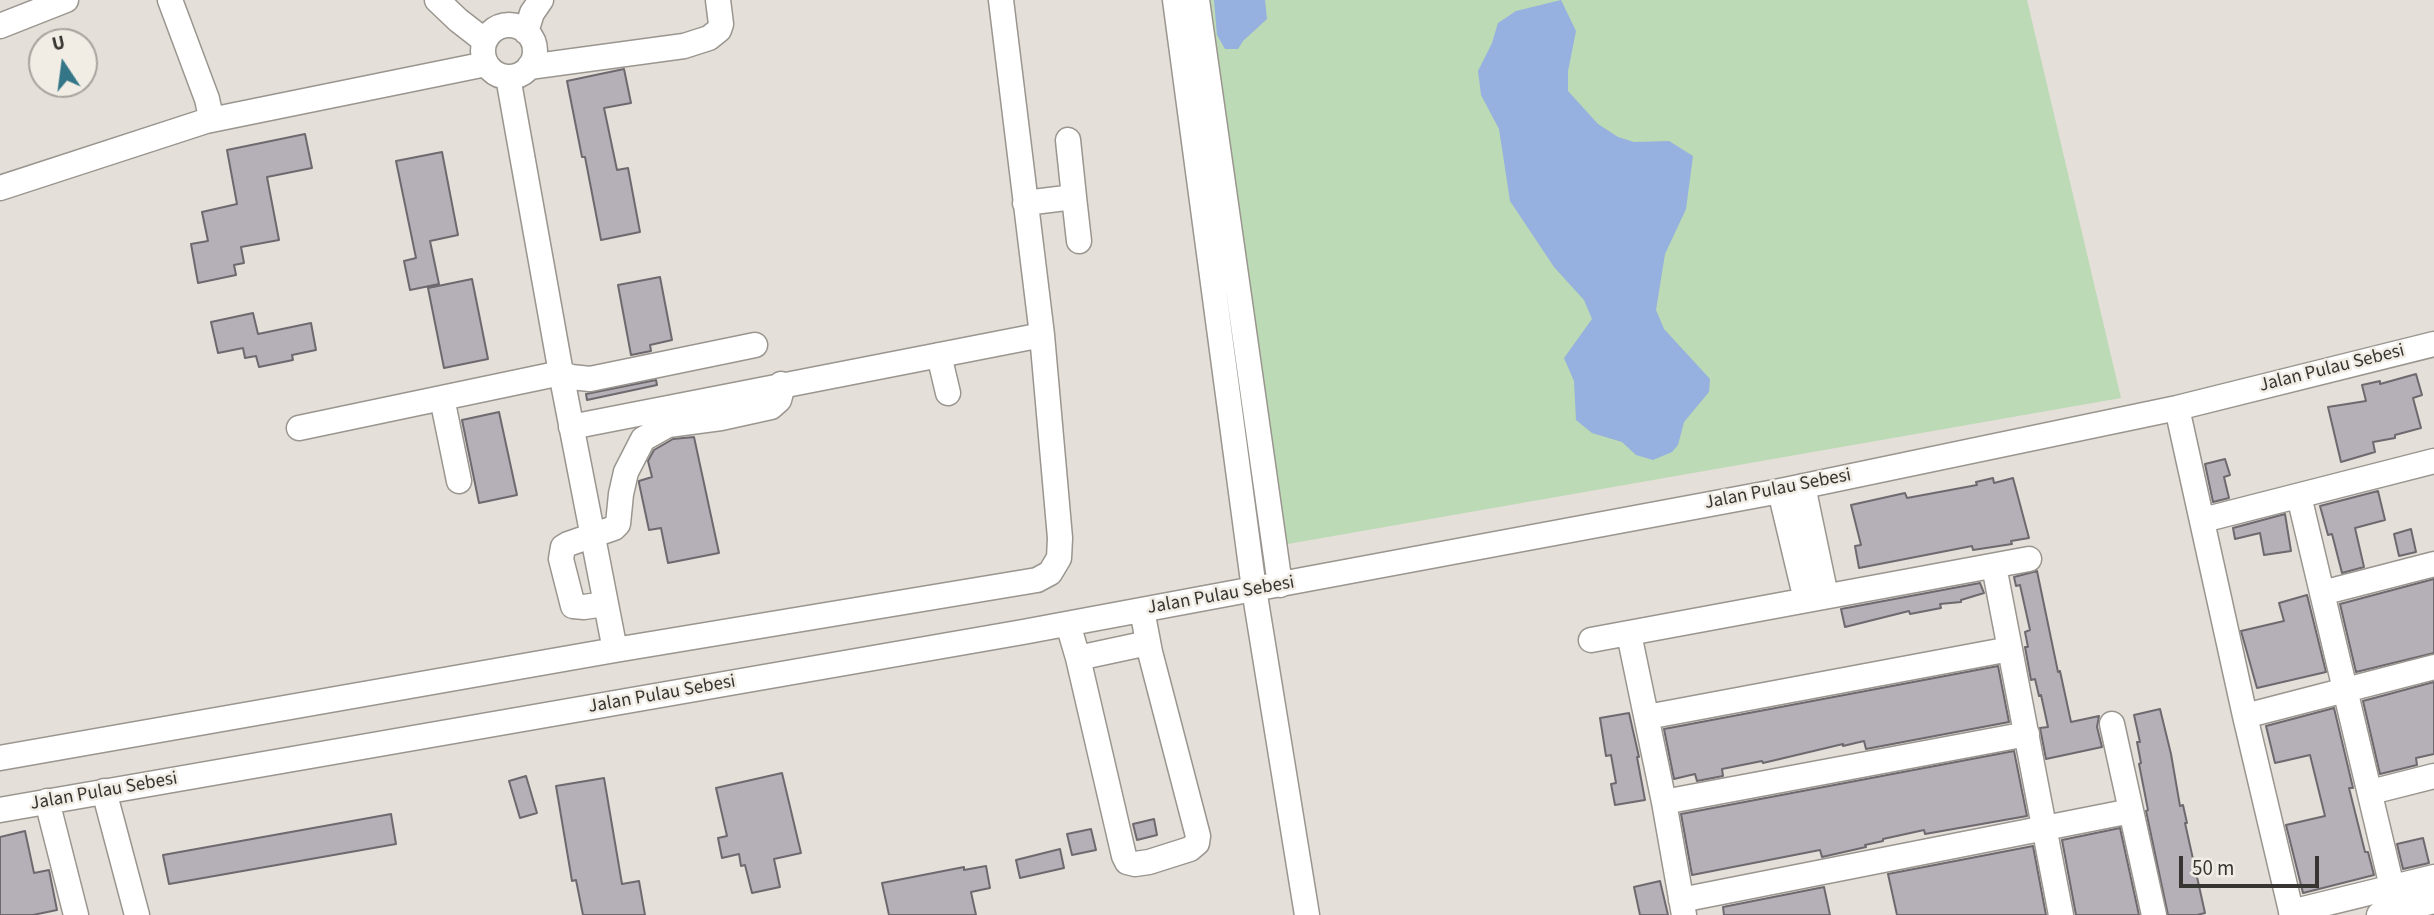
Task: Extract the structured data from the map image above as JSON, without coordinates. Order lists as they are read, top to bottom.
{
  "streets": {
    "street": ["Jalan Pulau Sebesi"]
  },
  "scale_bar": "50 m",
  "north": "top"
}
